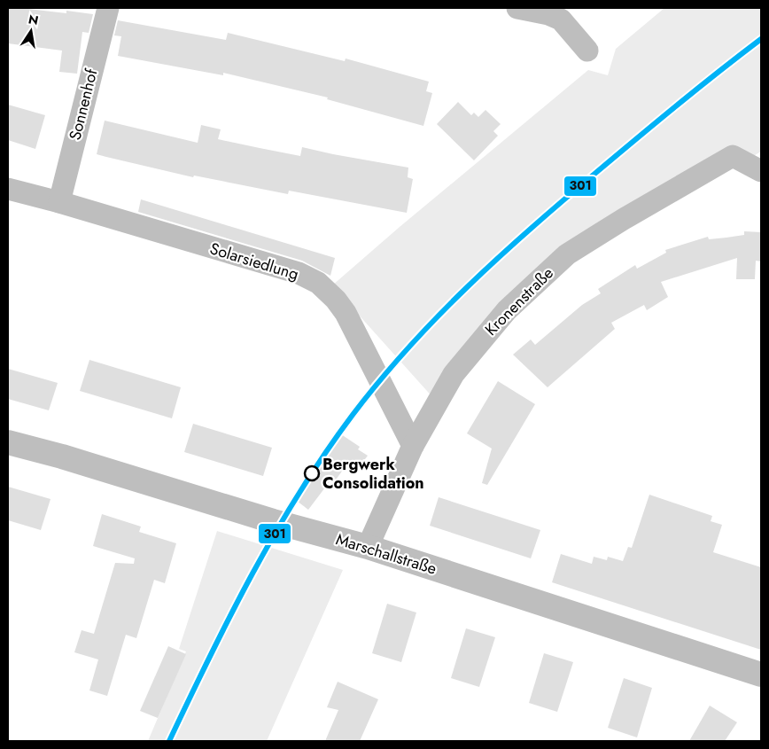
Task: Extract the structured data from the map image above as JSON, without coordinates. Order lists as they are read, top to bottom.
{
  "streets": {
    "street": [
      "Sonnenhof",
      "Solarsiedlung",
      "Kronenstraße",
      "Marschallstraße"
    ]
  },
  "crossings": [
    ["Sonnenhof", "Solarsiedlung"],
    ["Solarsiedlung", "Kronenstraße"],
    ["Kronenstraße", "Marschallstraße"]
  ],
  "places": ["Bergwerk Consolidation"],
  "lines": ["transit line 301"],
  "north": "top"
}
